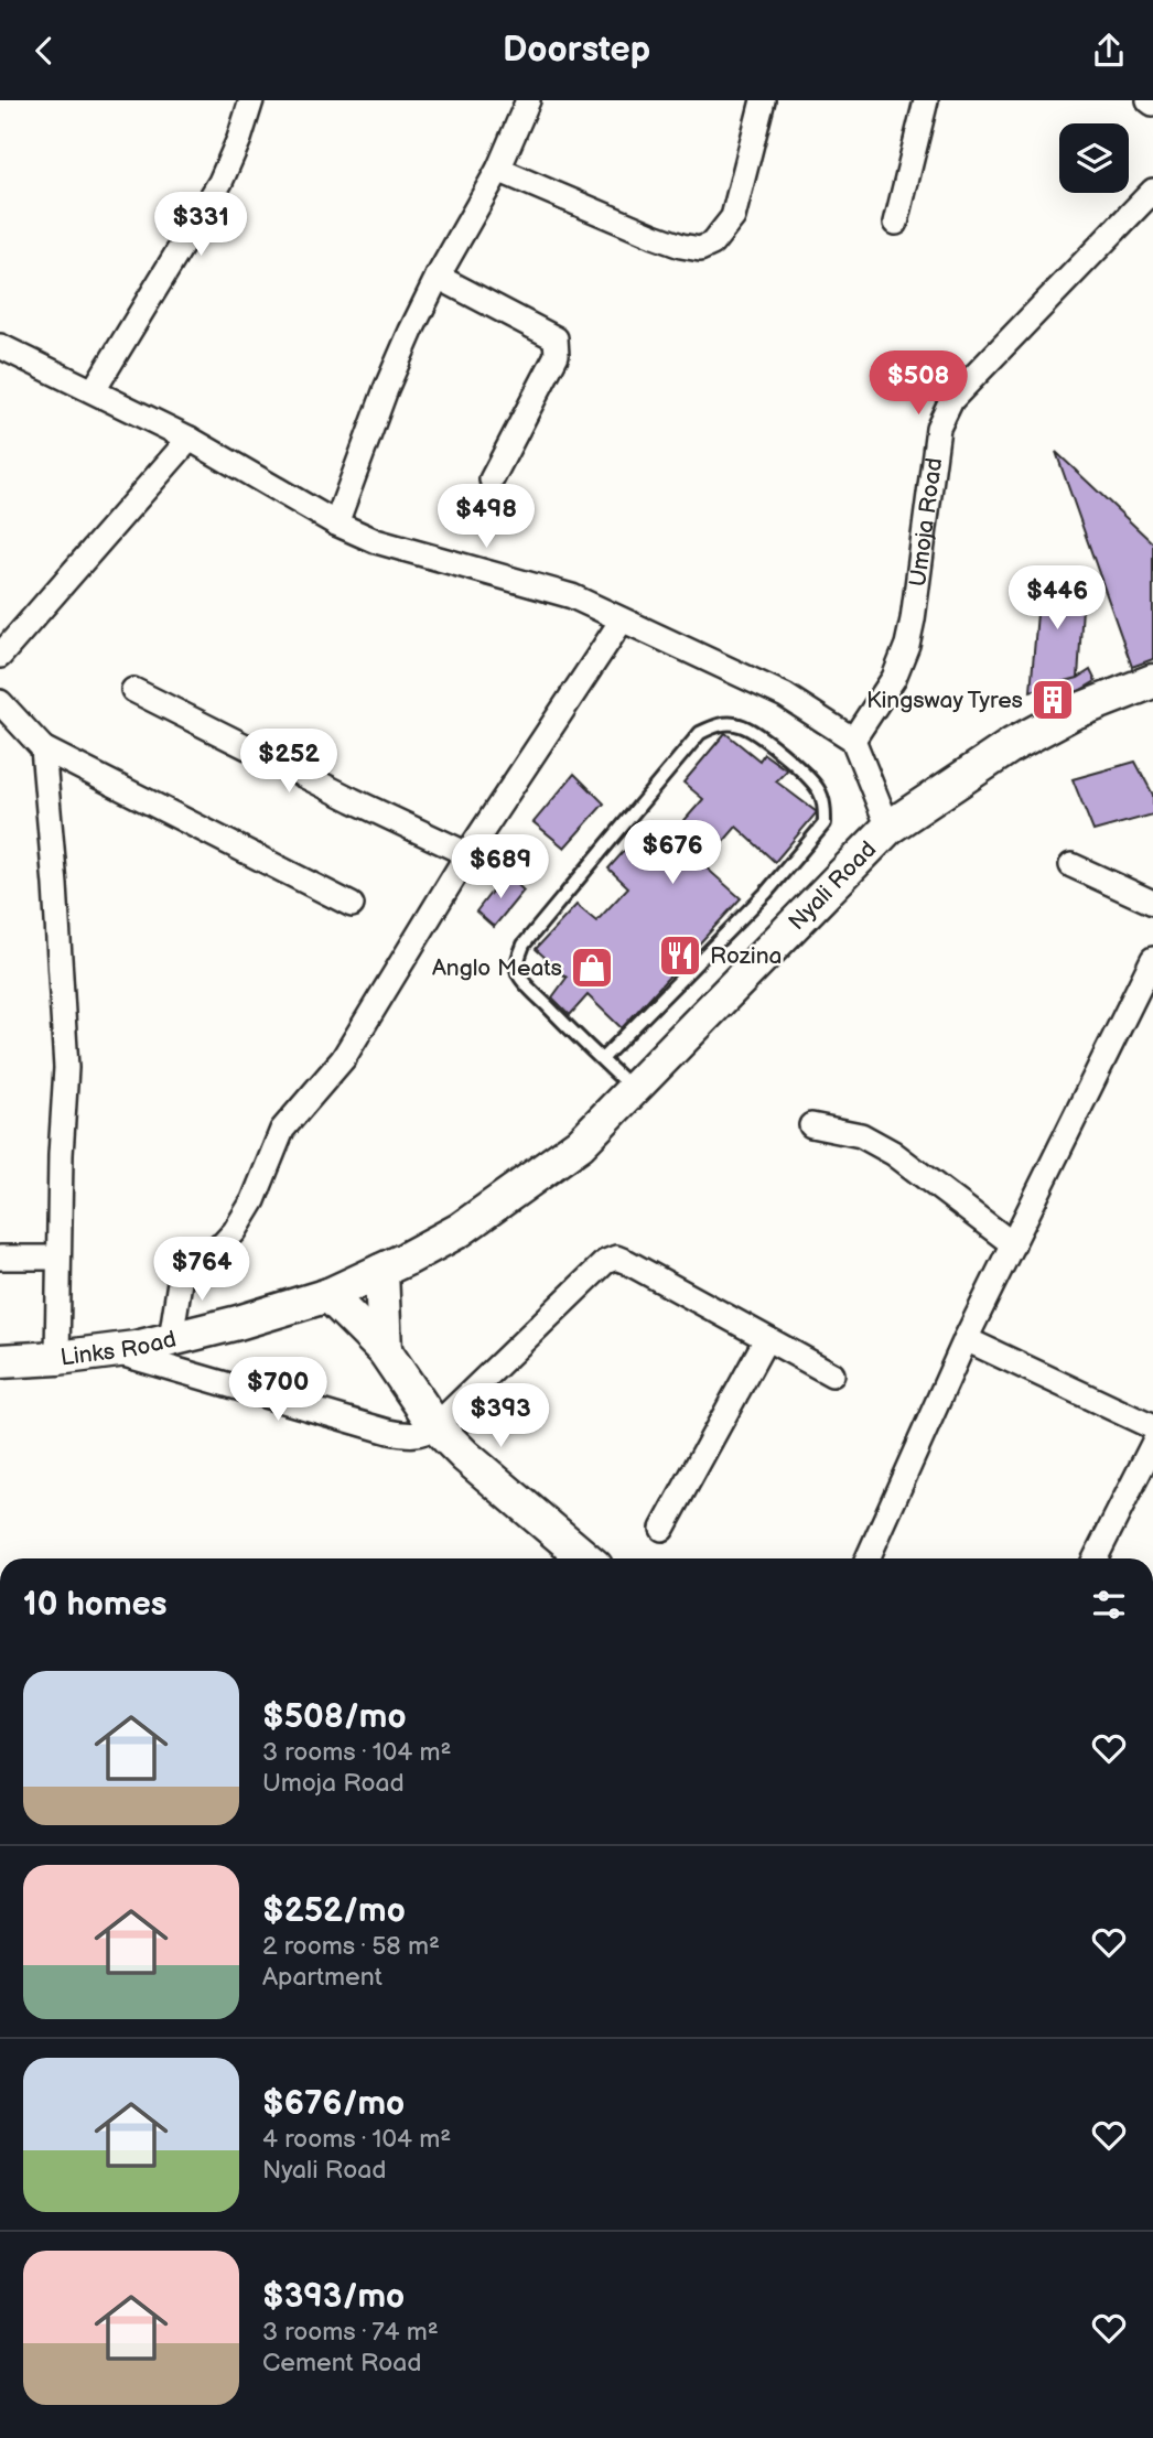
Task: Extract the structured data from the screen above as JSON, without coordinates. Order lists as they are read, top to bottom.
{
  "streets": {
    "main road": ["Nyali Road", "Links Road"],
    "street": ["Umoja Road"]
  },
  "crossings": [
    ["Nyali Road", "Links Road"]
  ],
  "places": {
    "building": ["Kingsway Tyres"],
    "restaurant": ["Rozina"],
    "shop": ["Anglo Meats"]
  },
  "page": {
    "header": "Doorstep",
    "price": [
      "$331",
      "$508",
      "$498",
      "$446",
      "$252",
      "$676",
      "$689",
      "$764",
      "$700",
      "$393"
    ],
    "heading": "10 homes",
    "list": [
      {
        "name": "$508/mo",
        "note": "3 rooms · 104 m² · Umoja Road"
      },
      {
        "name": "$252/mo",
        "note": "2 rooms · 58 m² · Apartment"
      },
      {
        "name": "$676/mo",
        "note": "4 rooms · 104 m² · Nyali Road"
      },
      {
        "name": "$393/mo",
        "note": "3 rooms · 74 m² · Cement Road"
      }
    ]
  }
}
